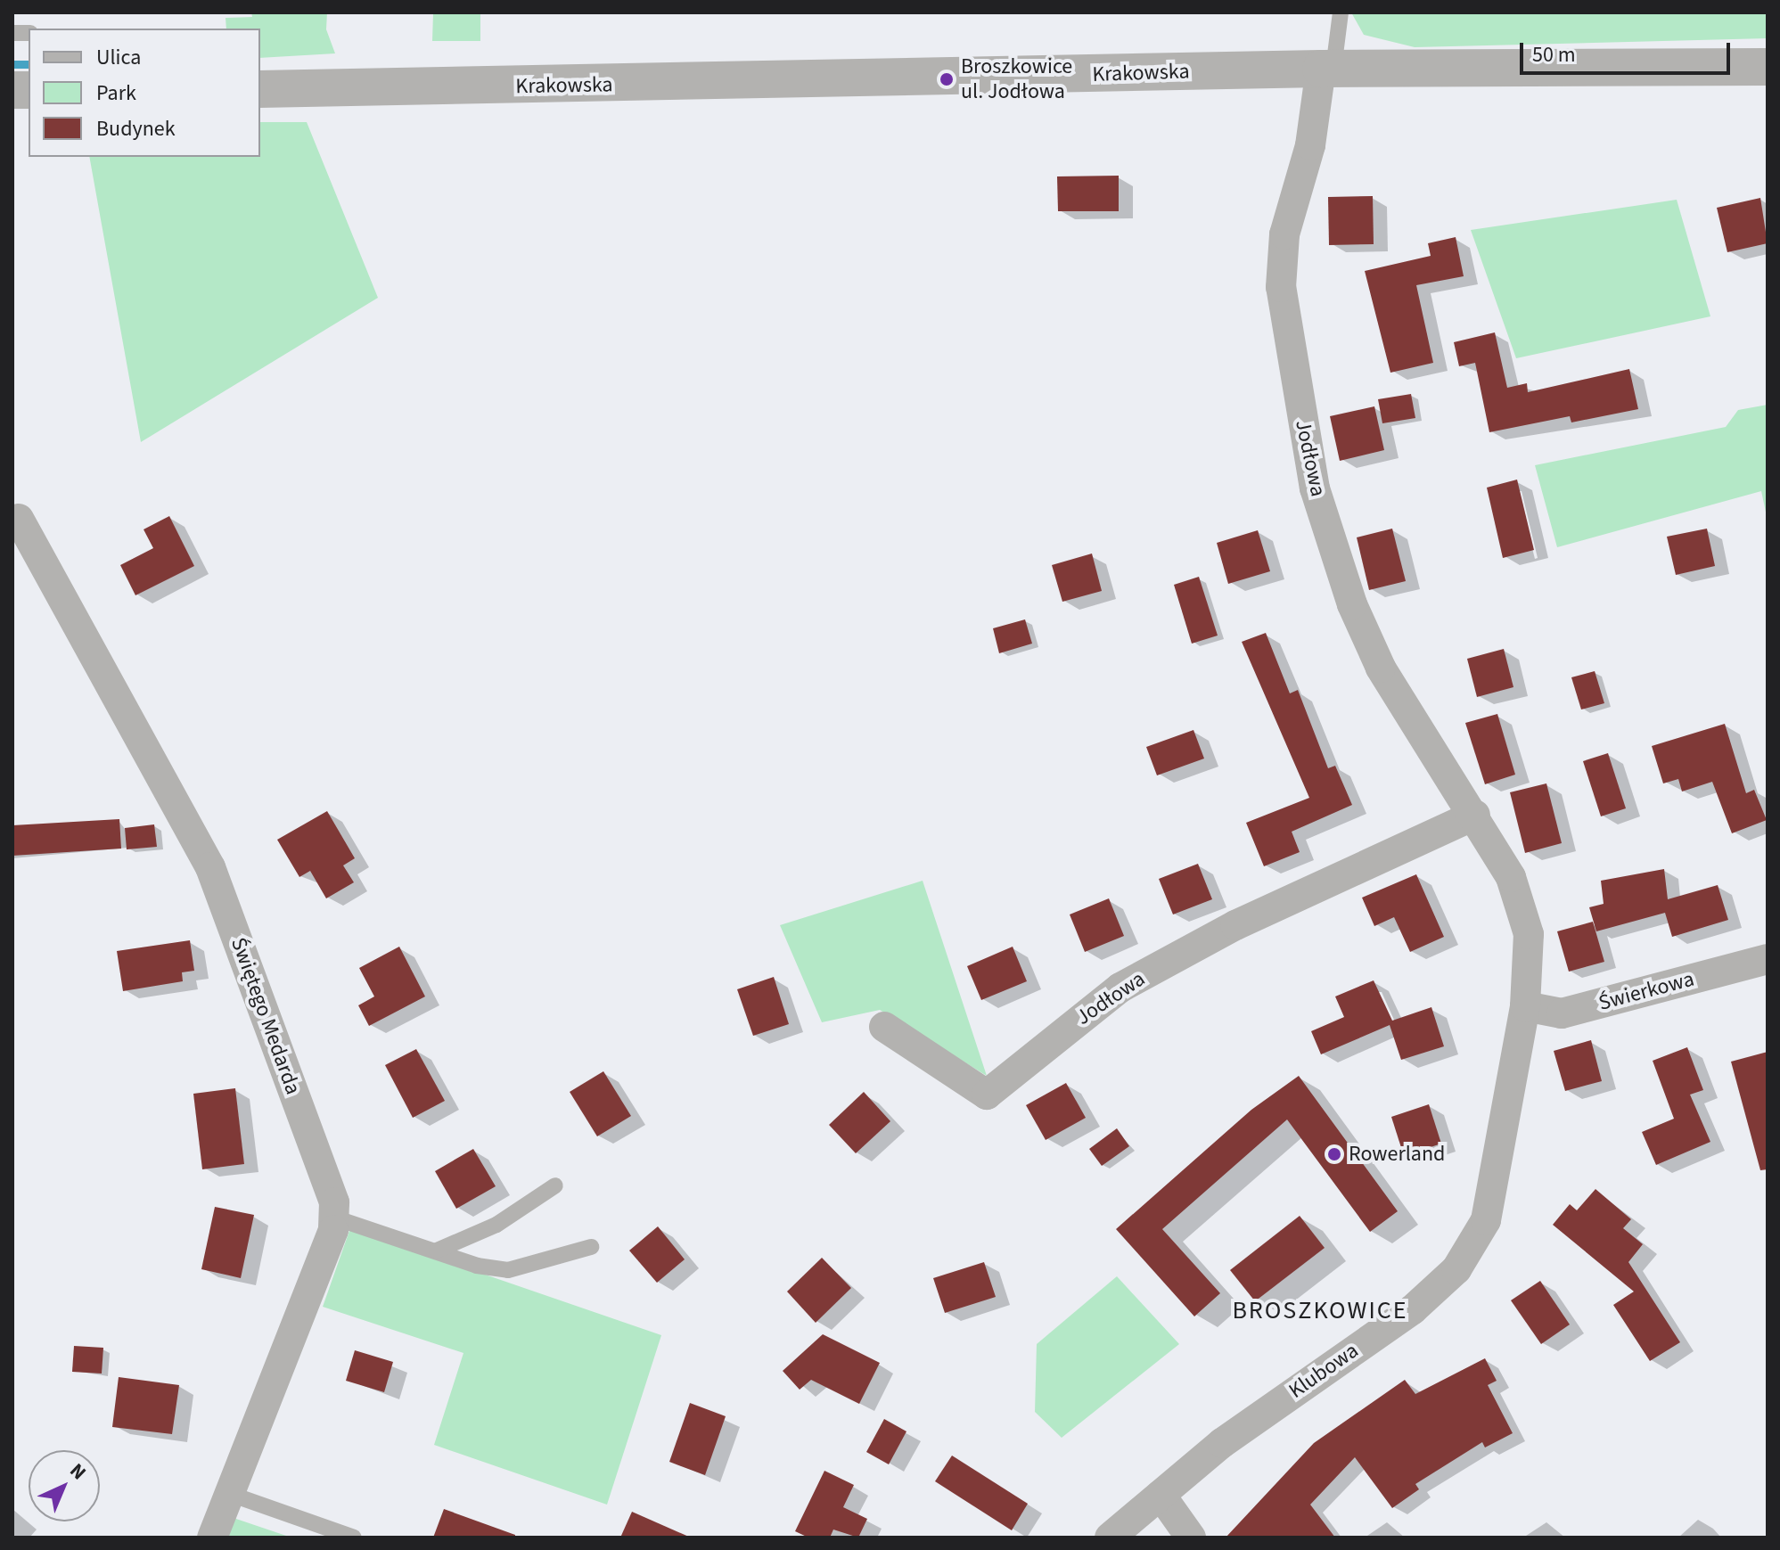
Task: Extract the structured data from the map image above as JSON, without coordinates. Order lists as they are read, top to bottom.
{
  "streets": {
    "street": [
      "Krakowska",
      "Jodłowa",
      "Świerkowa",
      "Świętego Medarda",
      "Klubowa"
    ]
  },
  "crossings": [
    ["Krakowska", "Jodłowa"],
    ["Jodłowa", "Świerkowa"],
    ["Jodłowa", "Klubowa"],
    ["Świerkowa", "Klubowa"]
  ],
  "districts": ["BROSZKOWICE"],
  "places": ["Broszkowice ul. Jodłowa", "Rowerland"],
  "legend": ["Ulica", "Park", "Budynek"],
  "scale_bar": "50 m",
  "north": "top right"
}
